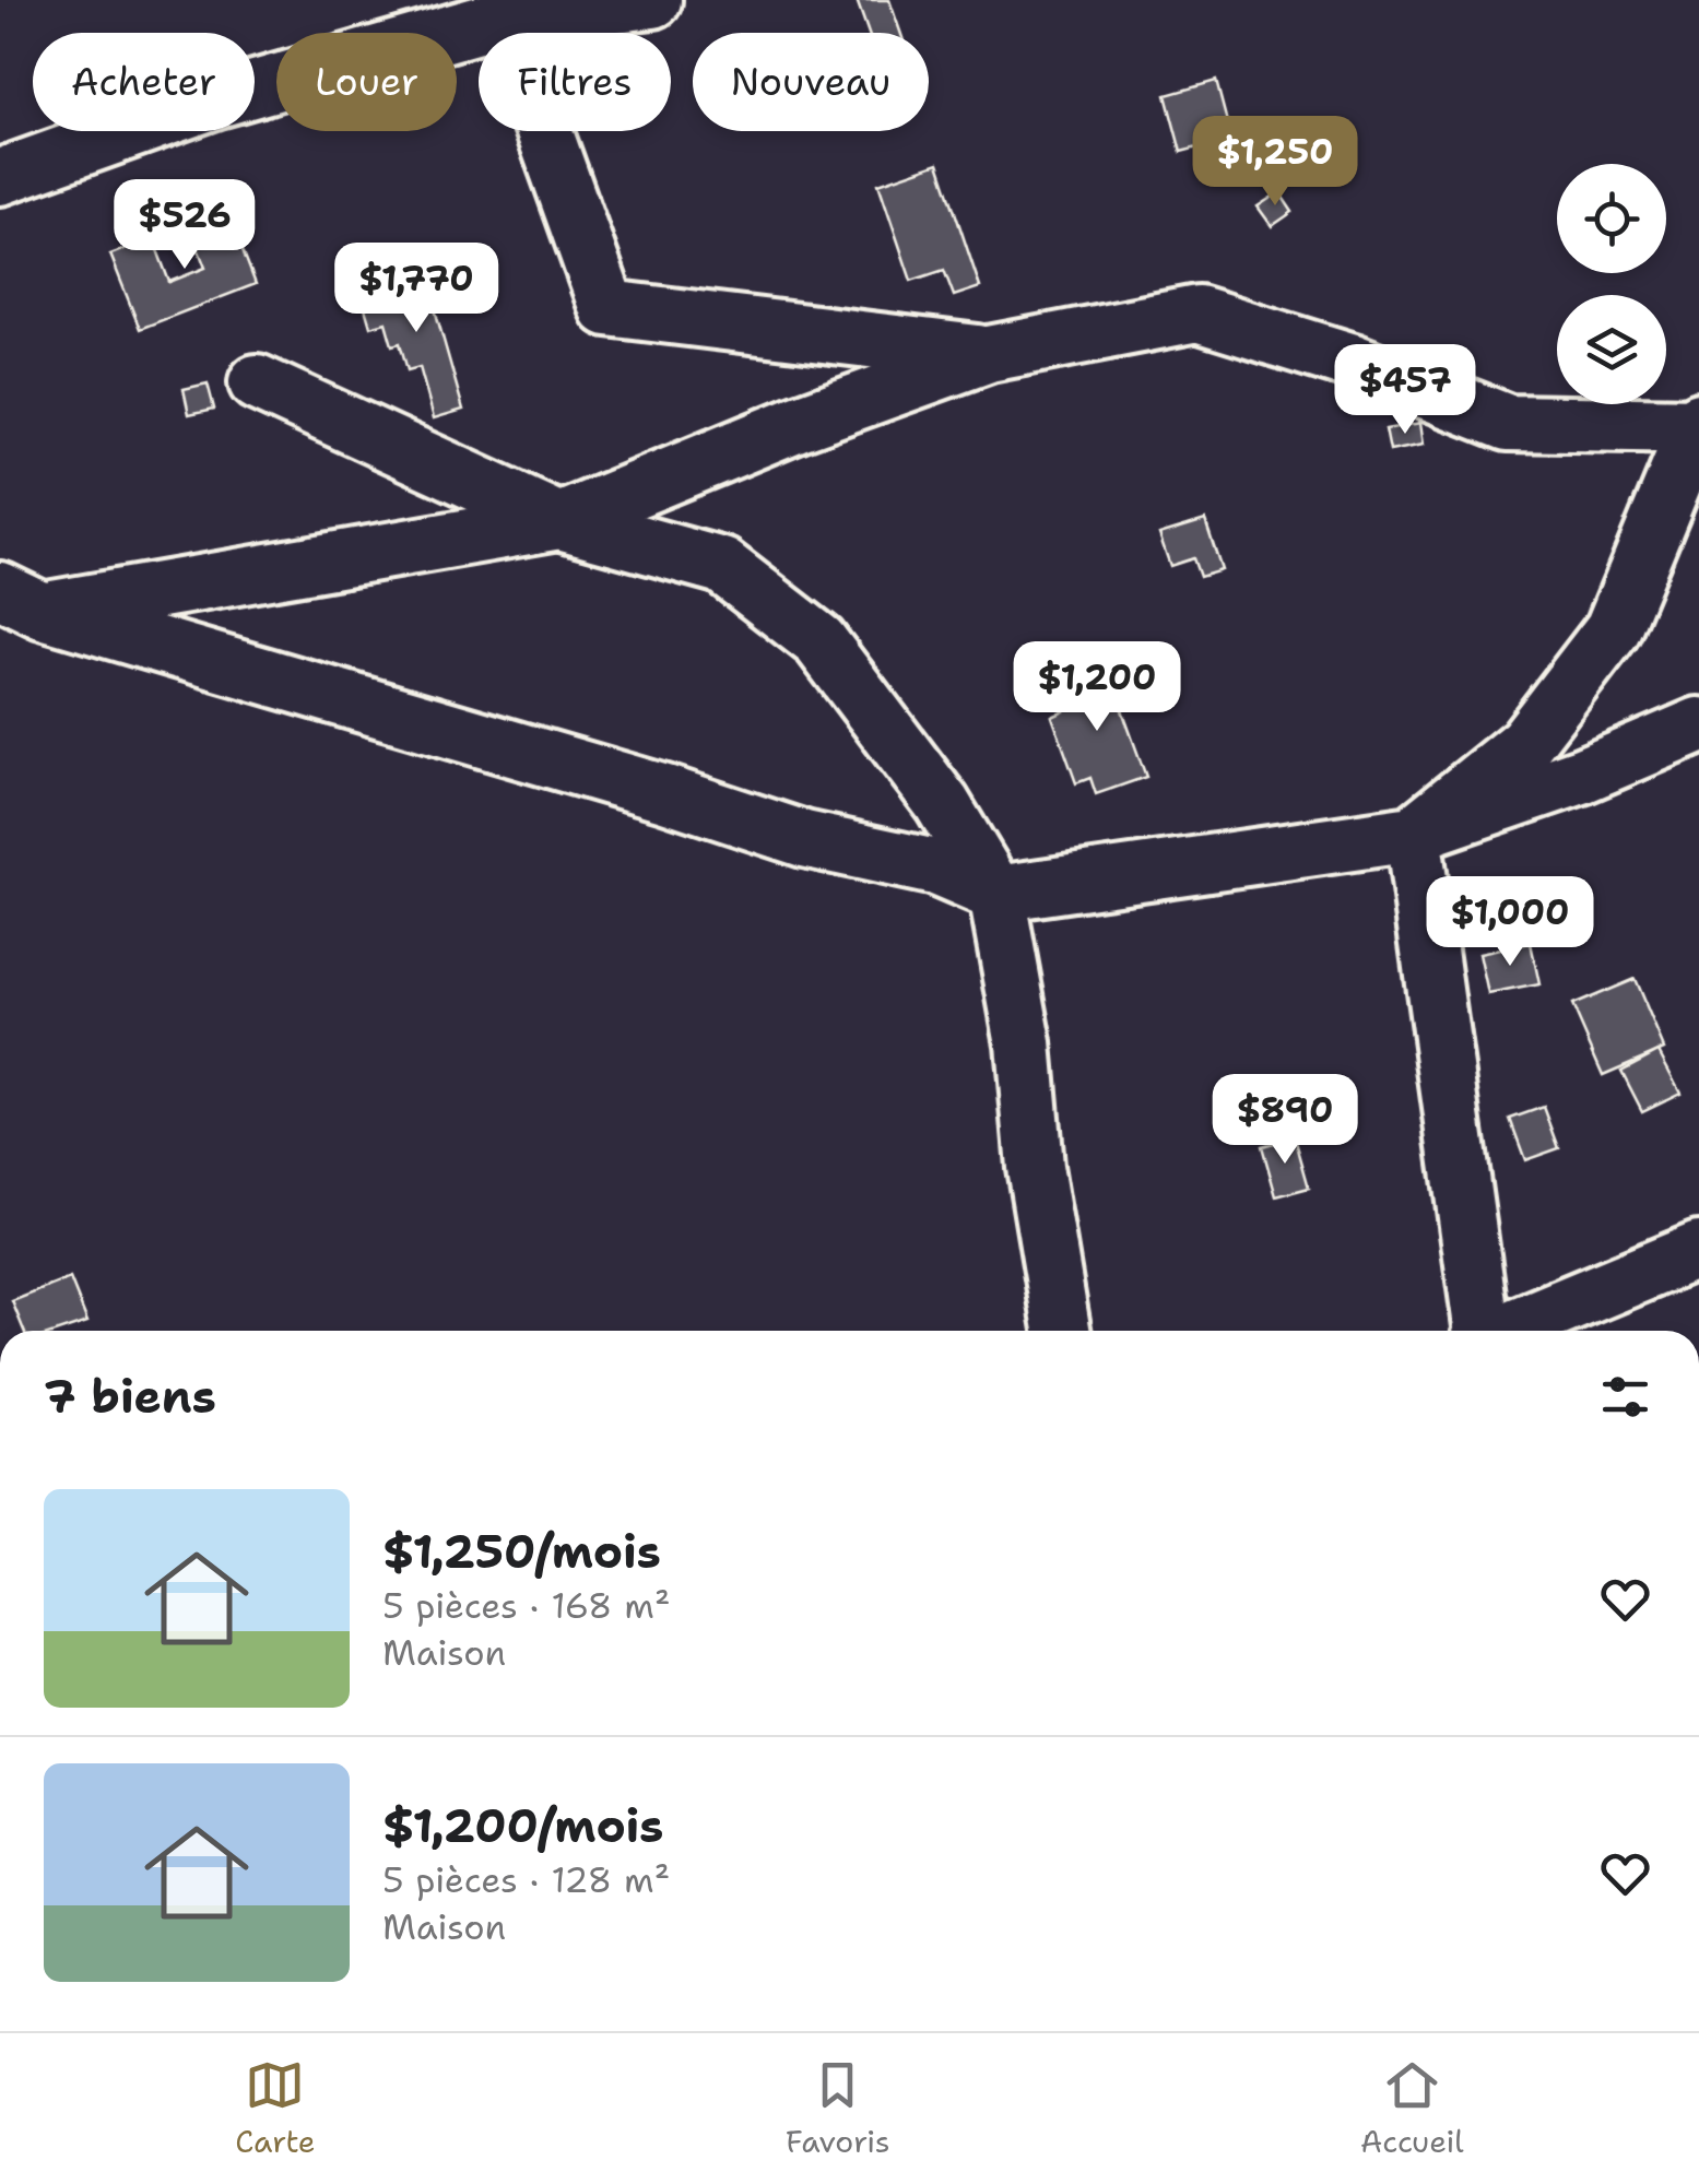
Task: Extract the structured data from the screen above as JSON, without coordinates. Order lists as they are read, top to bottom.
{
  "page": {
    "chip": [
      "Acheter",
      "Louer",
      "Filtres",
      "Nouveau"
    ],
    "price": [
      "$1,250",
      "$526",
      "$1,770",
      "$457",
      "$1,200",
      "$1,000",
      "$890"
    ],
    "heading": "7 biens",
    "list": [
      {
        "name": "$1,250/mois",
        "note": "5 pièces · 168 m² · Maison"
      },
      {
        "name": "$1,200/mois",
        "note": "5 pièces · 128 m² · Maison"
      }
    ],
    "tabs": ["Carte", "Favoris", "Accueil"]
  }
}
